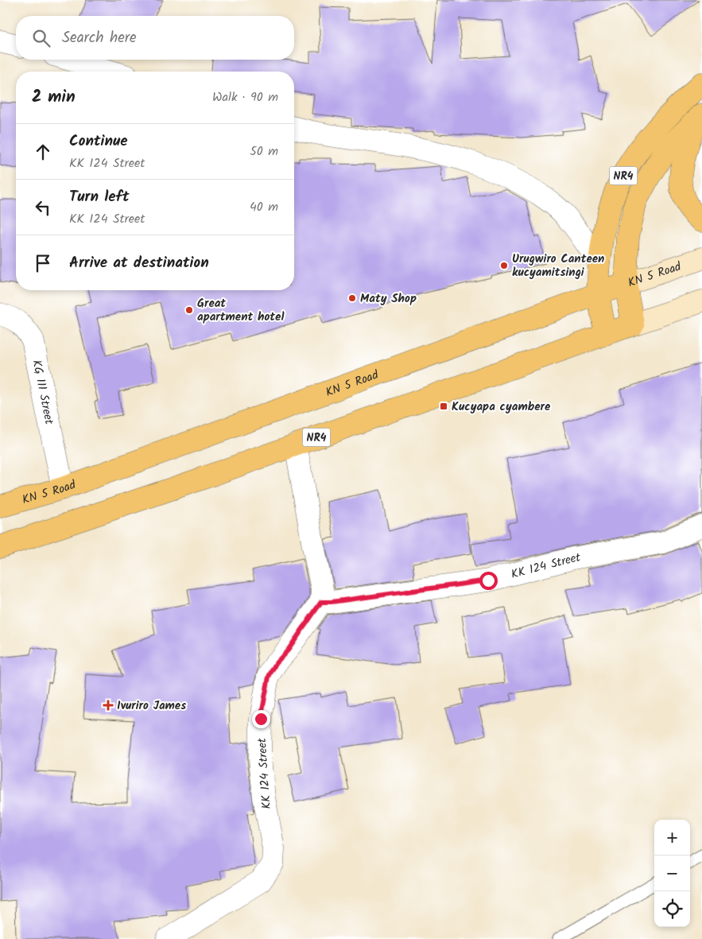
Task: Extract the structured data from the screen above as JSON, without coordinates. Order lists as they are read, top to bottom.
{
  "streets": {
    "highway": ["NR4", "KN 5 Road"],
    "street": ["KG 111 Street", "KK 124 Street"]
  },
  "crossings": [
    ["NR4", "KN 5 Road"],
    ["KN 5 Road", "KG 111 Street"]
  ],
  "places": {
    "other": ["Urugwiro Canteen kucyamitsingi", "Maty Shop", "Great apartment hotel"],
    "transit": ["Kucyapa cyambere"],
    "health": ["Ivuriro James"]
  },
  "page": {
    "search": "Search here",
    "heading": ["2 min", "Walk · 90 m"],
    "list": [
      ["Continue", "KK 124 Street", "50 m"],
      ["Turn left", "KK 124 Street", "40 m"],
      "Arrive at destination"
    ],
    "map_buttons": ["+", "−"]
  }
}
